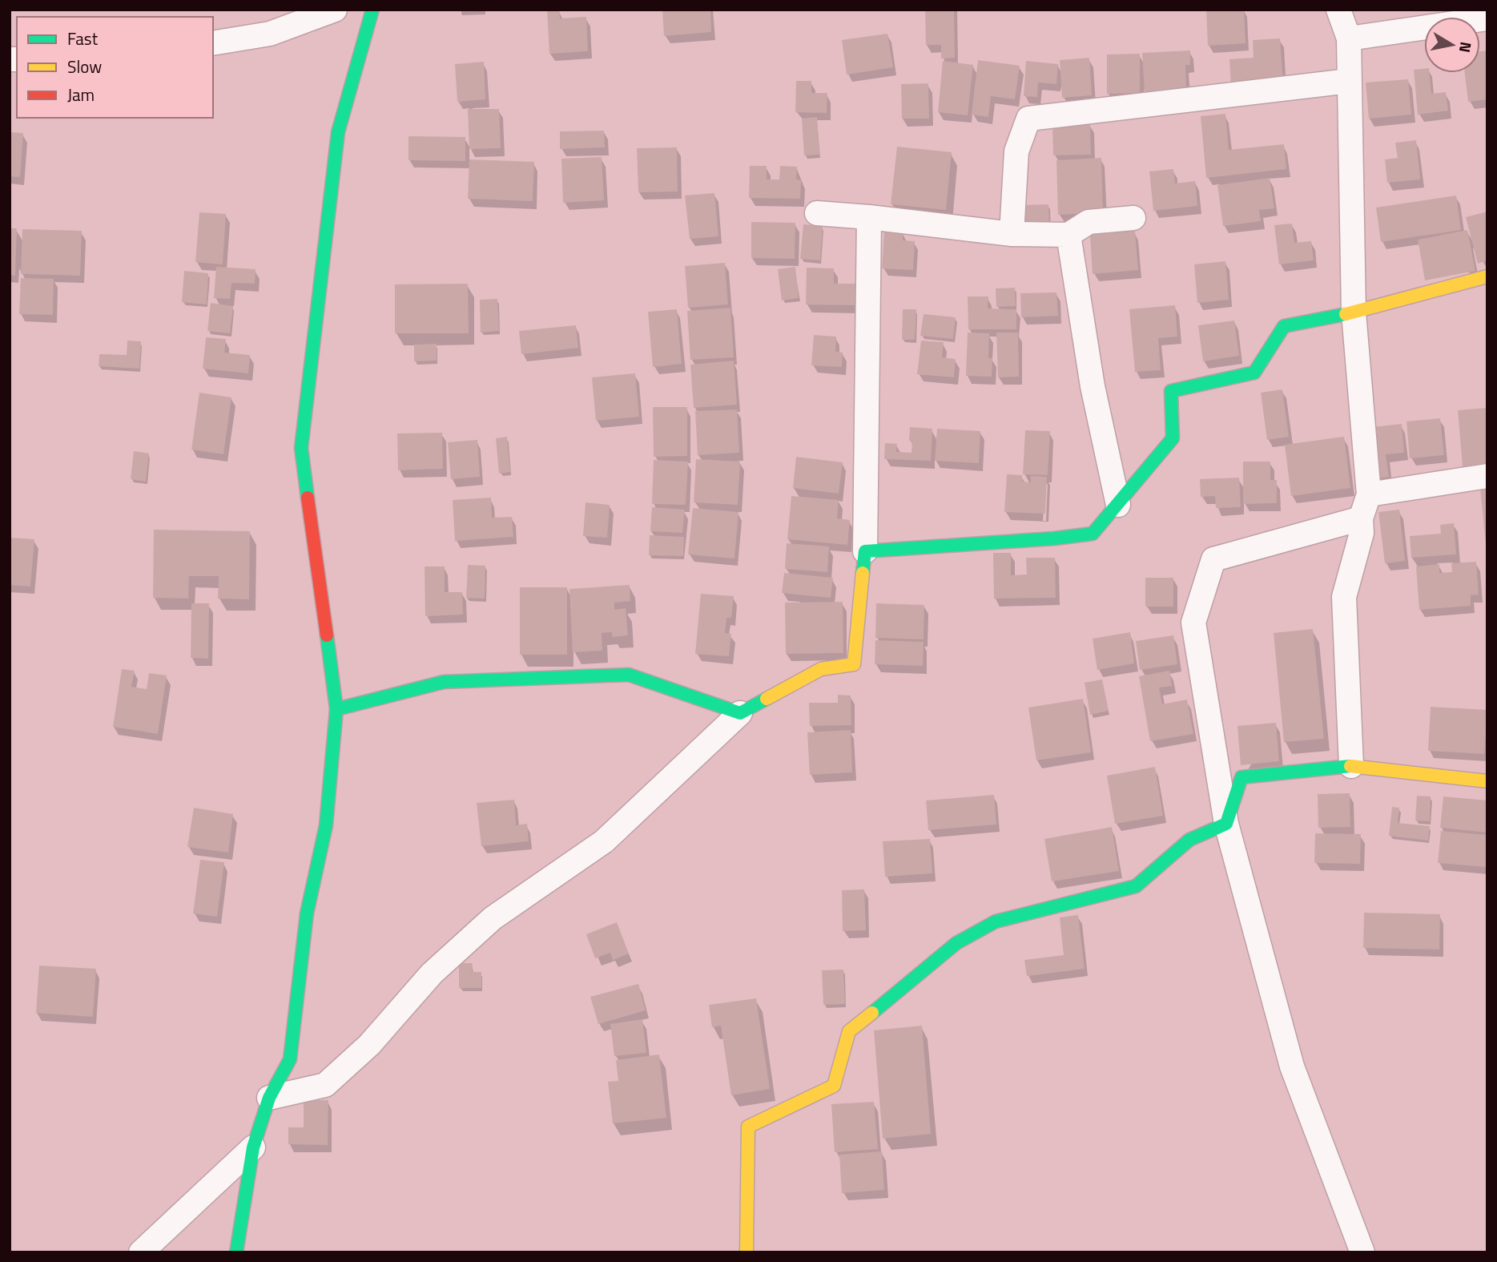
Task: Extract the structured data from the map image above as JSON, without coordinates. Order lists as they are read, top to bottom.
{
  "legend": ["Fast", "Slow", "Jam"],
  "north": "right"
}
